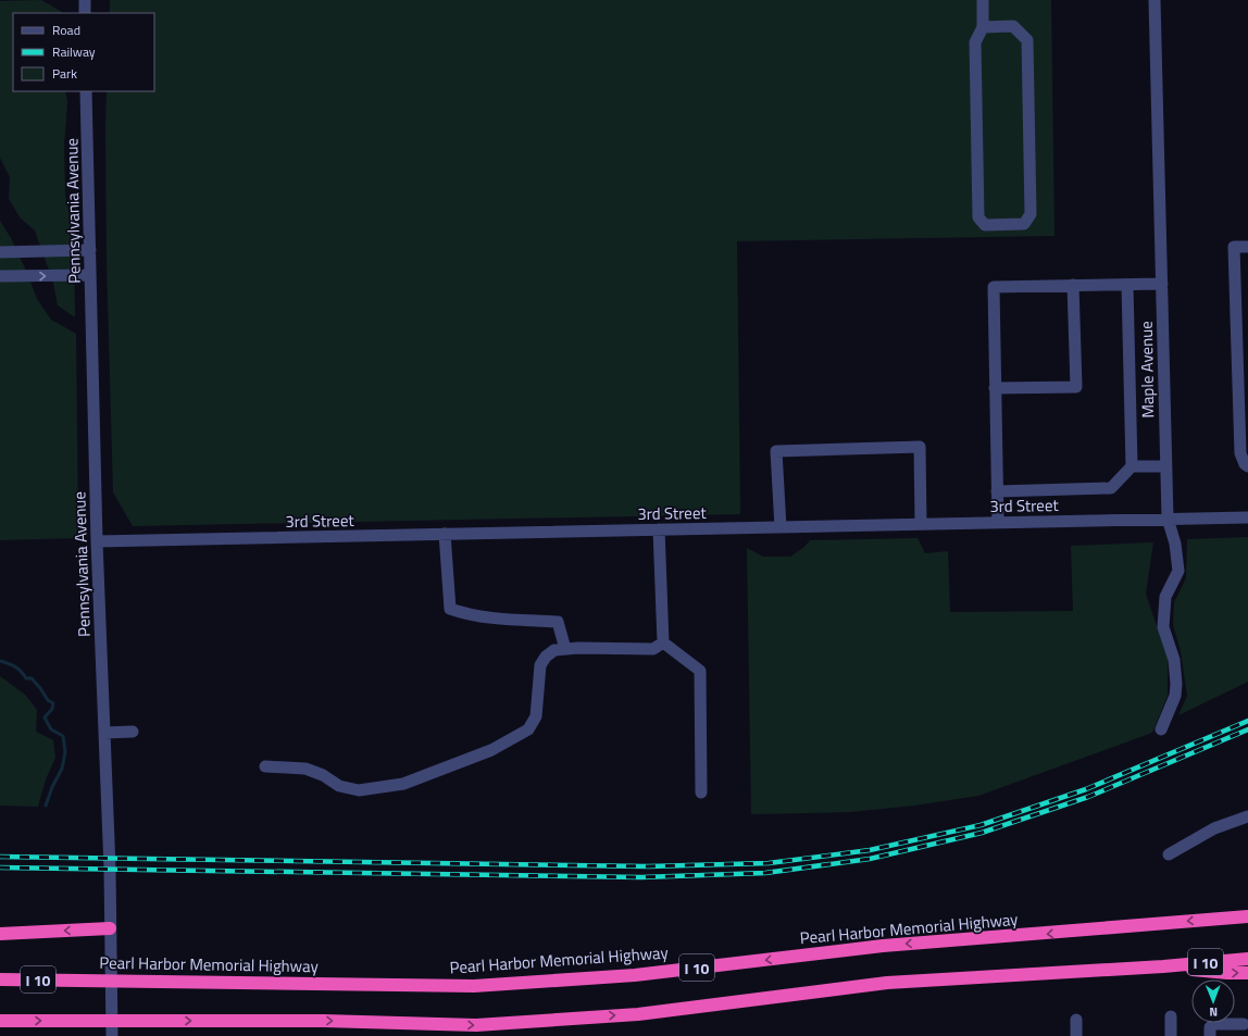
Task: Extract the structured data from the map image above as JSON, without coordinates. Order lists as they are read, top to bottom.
{
  "streets": {
    "highway": ["Pearl Harbor Memorial Highway", "I 10"],
    "street": ["Pennsylvania Avenue", "Maple Avenue", "3rd Street"]
  },
  "crossings": [
    ["Pennsylvania Avenue", "3rd Street"],
    ["Maple Avenue", "3rd Street"]
  ],
  "legend": ["Road", "Railway", "Park"],
  "north": "bottom"
}
